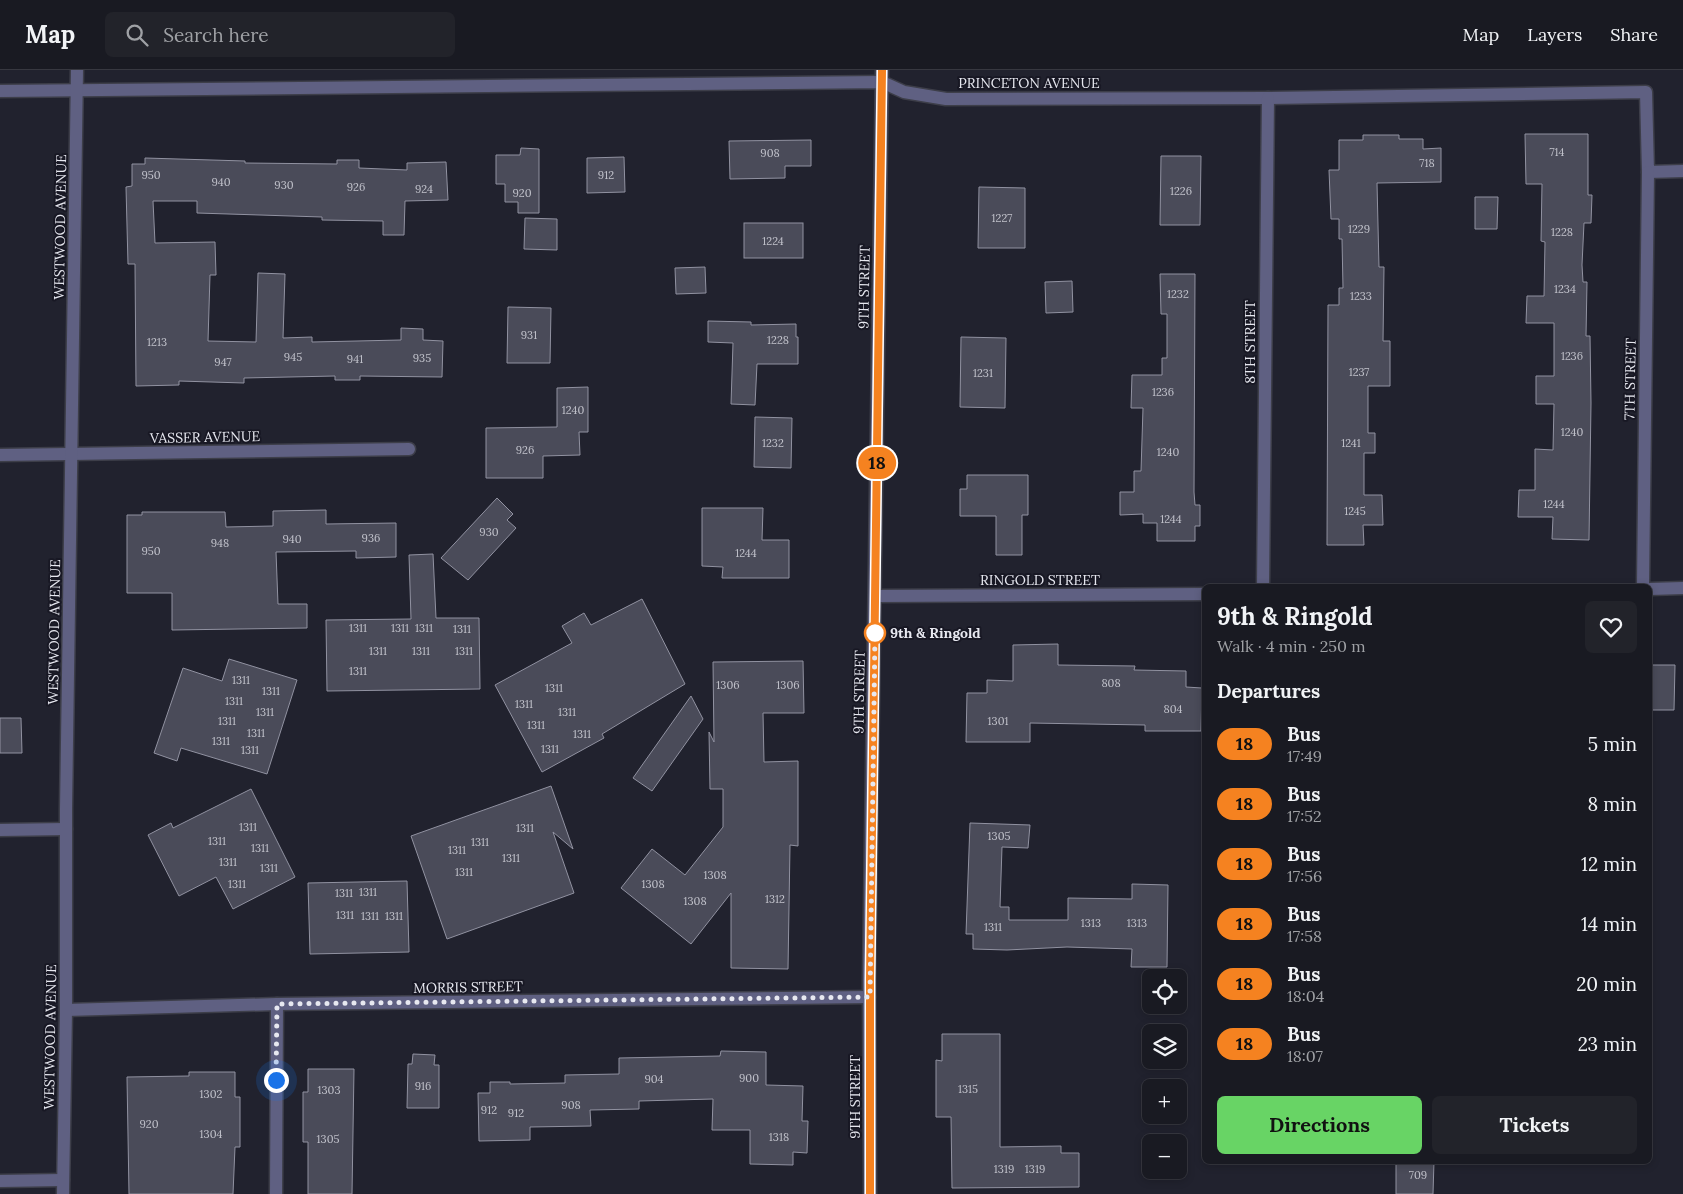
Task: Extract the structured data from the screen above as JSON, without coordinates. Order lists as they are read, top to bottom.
{
  "streets": {
    "street": [
      "PRINCETON AVENUE",
      "WESTWOOD AVENUE",
      "9TH STREET",
      "8TH STREET",
      "7TH STREET",
      "VASSER AVENUE",
      "RINGOLD STREET",
      "MORRIS STREET"
    ]
  },
  "crossings": [
    ["PRINCETON AVENUE", "WESTWOOD AVENUE"],
    ["PRINCETON AVENUE", "9TH STREET"],
    ["PRINCETON AVENUE", "8TH STREET"],
    ["PRINCETON AVENUE", "7TH STREET"],
    ["WESTWOOD AVENUE", "VASSER AVENUE"],
    ["WESTWOOD AVENUE", "MORRIS STREET"],
    ["9TH STREET", "RINGOLD STREET"],
    ["9TH STREET", "MORRIS STREET"]
  ],
  "places": ["9th & Ringold"],
  "lines": ["bus line 18"],
  "house_numbers": [
    "714",
    "908",
    "718",
    "950",
    "912",
    "940",
    "930",
    "926",
    "924",
    "1226",
    "920",
    "1227",
    "1229",
    "1228",
    "1224",
    "1234",
    "1232",
    "1233",
    "931",
    "1228",
    "1213",
    "1236",
    "945",
    "935",
    "941",
    "947",
    "1237",
    "1231",
    "1236",
    "1240",
    "1240",
    "1232",
    "1241",
    "926",
    "1240",
    "1244",
    "1245",
    "1244",
    "930",
    "936",
    "940",
    "948",
    "950",
    "1244",
    "1311",
    "1311",
    "1311",
    "1311",
    "1311",
    "1311",
    "1311",
    "1311",
    "1311",
    "808",
    "1306",
    "1306",
    "1311",
    "1311",
    "1311",
    "1311",
    "804",
    "1311",
    "1311",
    "1311",
    "1301",
    "1311",
    "1311",
    "1311",
    "1311",
    "1311",
    "1311",
    "1311",
    "1311",
    "1305",
    "1311",
    "1311",
    "1311",
    "1311",
    "1311",
    "1311",
    "1311",
    "1311",
    "1308",
    "1311",
    "1308",
    "1311",
    "1311",
    "1312",
    "1308",
    "1311",
    "1311",
    "1311",
    "1313",
    "1313",
    "1311",
    "900",
    "904",
    "916",
    "1315",
    "1303",
    "1302",
    "908",
    "912",
    "912",
    "920",
    "1304",
    "1318",
    "1305",
    "1319",
    "1319",
    "709"
  ],
  "page": {
    "header": "Map",
    "search": "Search here",
    "nav": ["Map", "Layers", "Share"],
    "on_map": "18",
    "heading": [
      ["9th & Ringold", "Walk · 4 min · 250 m"],
      "Departures"
    ],
    "list": [
      {
        "mark": "18",
        "name": "Bus",
        "note": "17:49",
        "value": "5 min"
      },
      {
        "mark": "18",
        "name": "Bus",
        "note": "17:52",
        "value": "8 min"
      },
      {
        "mark": "18",
        "name": "Bus",
        "note": "17:56",
        "value": "12 min"
      },
      {
        "mark": "18",
        "name": "Bus",
        "note": "17:58",
        "value": "14 min"
      },
      {
        "mark": "18",
        "name": "Bus",
        "note": "18:04",
        "value": "20 min"
      },
      {
        "mark": "18",
        "name": "Bus",
        "note": "18:07",
        "value": "23 min"
      }
    ],
    "map_buttons": ["+", "−"],
    "buttons": ["Directions", "Tickets"]
  }
}
